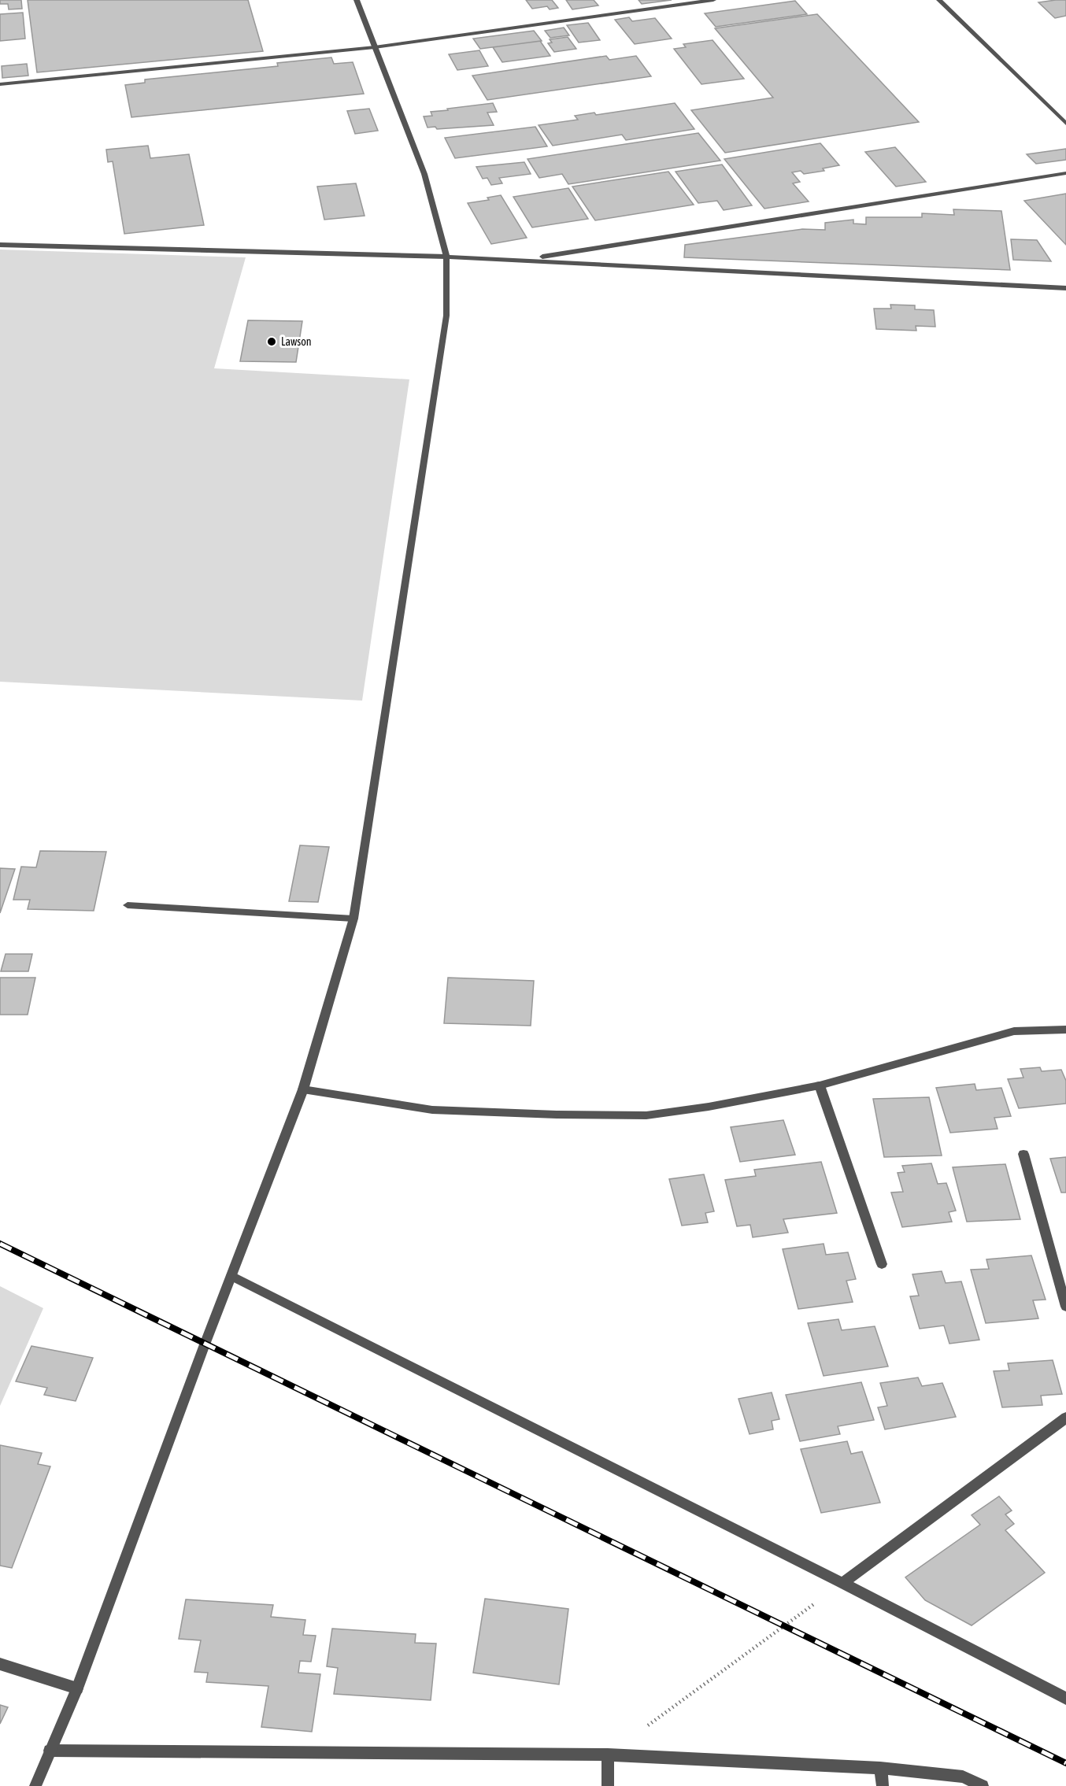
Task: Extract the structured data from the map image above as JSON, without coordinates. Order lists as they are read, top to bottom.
{
  "places": ["Lawson"]
}
